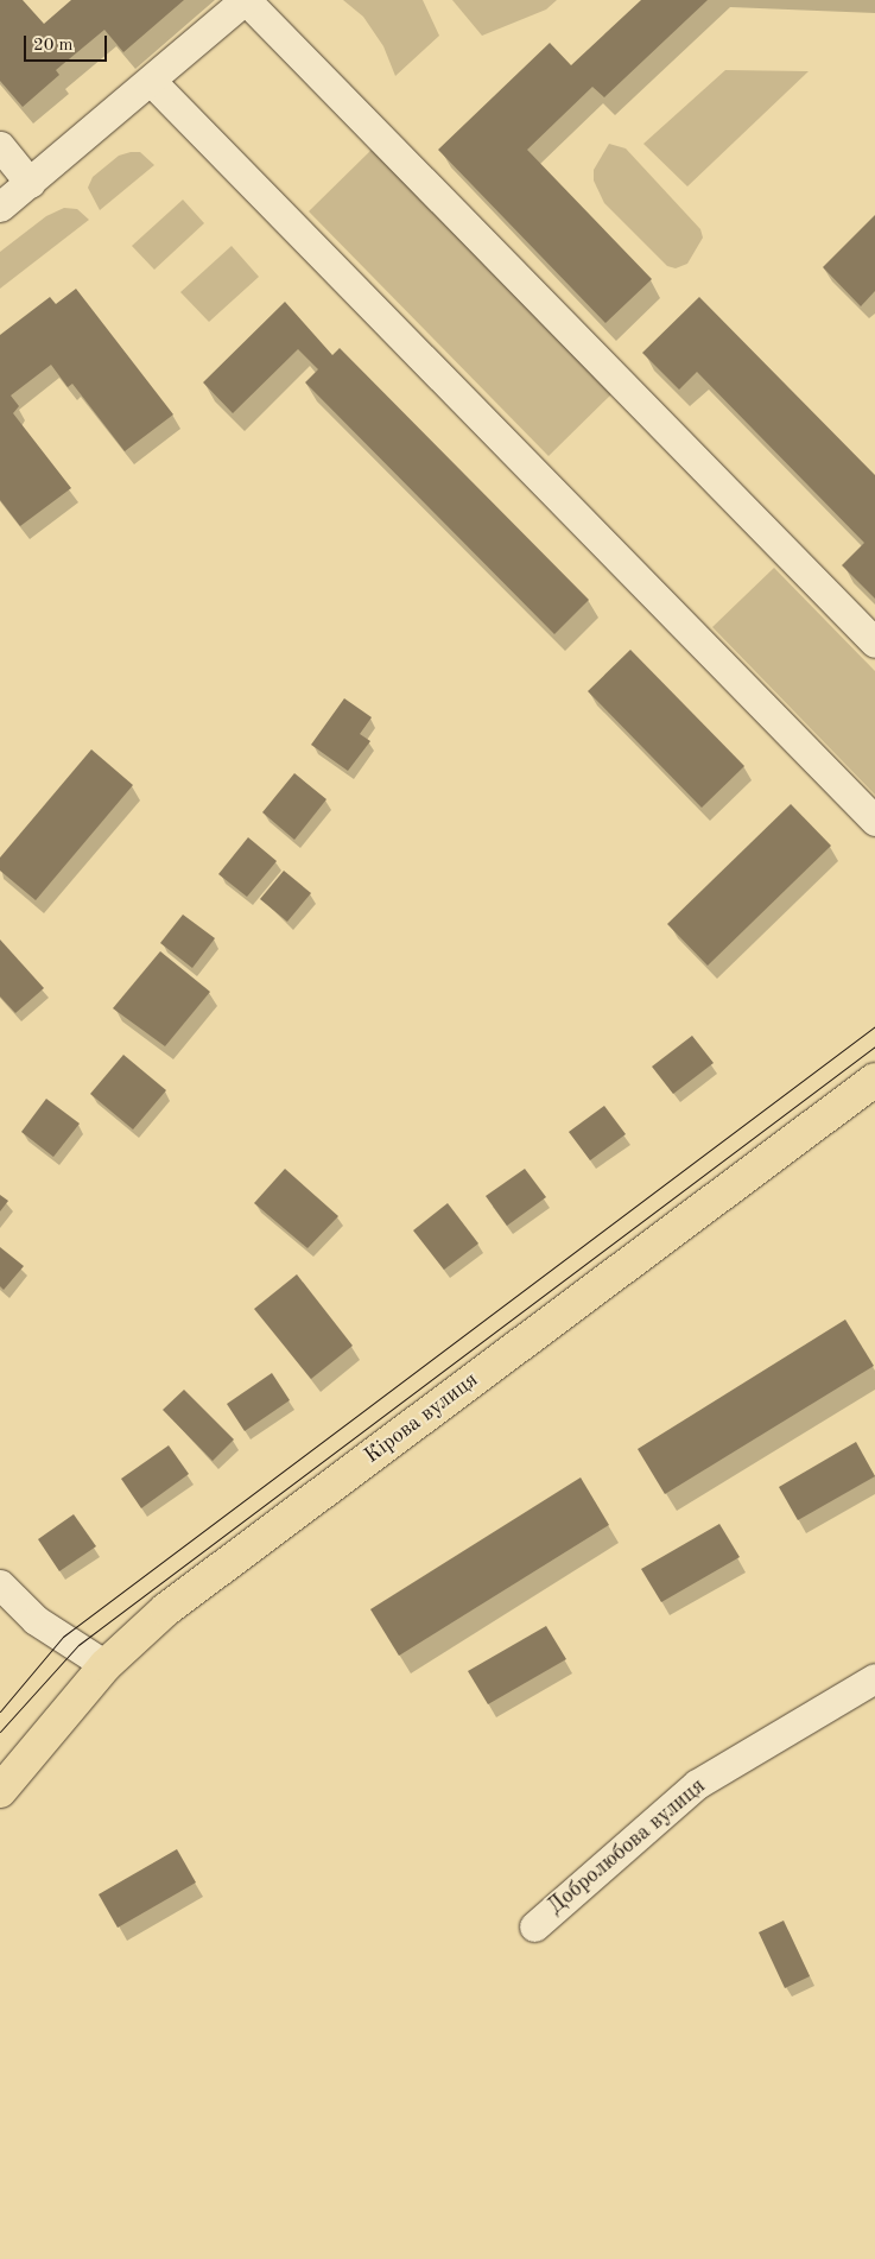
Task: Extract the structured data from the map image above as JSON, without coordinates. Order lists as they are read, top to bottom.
{
  "streets": {
    "main road": ["Кірова вулиця"],
    "street": ["Добролюбова вулиця"]
  },
  "scale_bar": "20 m"
}
